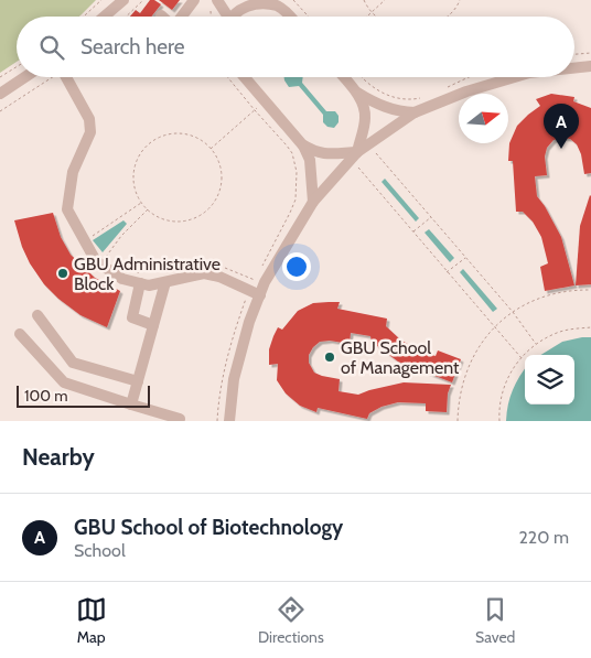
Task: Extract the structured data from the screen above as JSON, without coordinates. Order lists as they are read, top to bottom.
{
  "places": ["GBU Administrative Block", "GBU School of Management"],
  "scale_bar": "100 m",
  "north": "right",
  "page": {
    "search": "Search here",
    "pins": "A",
    "scale": "100 m",
    "heading": "Nearby",
    "list": [
      {
        "mark": "A",
        "name": "GBU School of Biotechnology",
        "note": "School",
        "value": "220 m"
      }
    ],
    "nav": ["Map", "Directions", "Saved"]
  }
}
